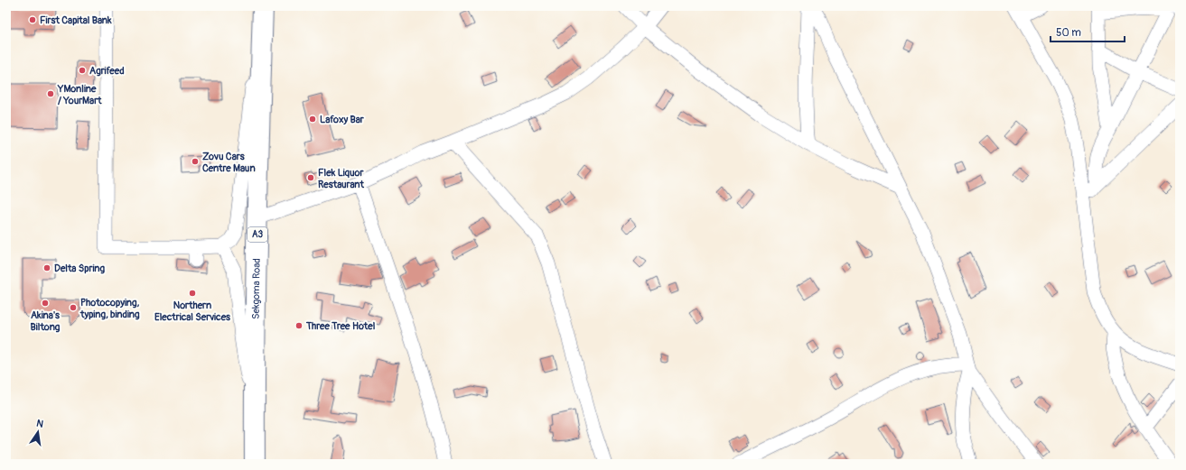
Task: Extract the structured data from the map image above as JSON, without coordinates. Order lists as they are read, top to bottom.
{
  "streets": {
    "highway": ["A3", "Sekgoma Road"]
  },
  "places": [
    "First Capital Bank",
    "Agrifeed",
    "YMonline / YourMart",
    "Lafoxy Bar",
    "Zovu Cars Centre Maun",
    "Flek Liquor Restaurant",
    "Delta Spring",
    "Northern Electrical Services",
    "Akina's Biltong",
    "Photocopying, typing, binding",
    "Three Tree Hotel"
  ],
  "scale_bar": "50 m",
  "north": "top"
}
